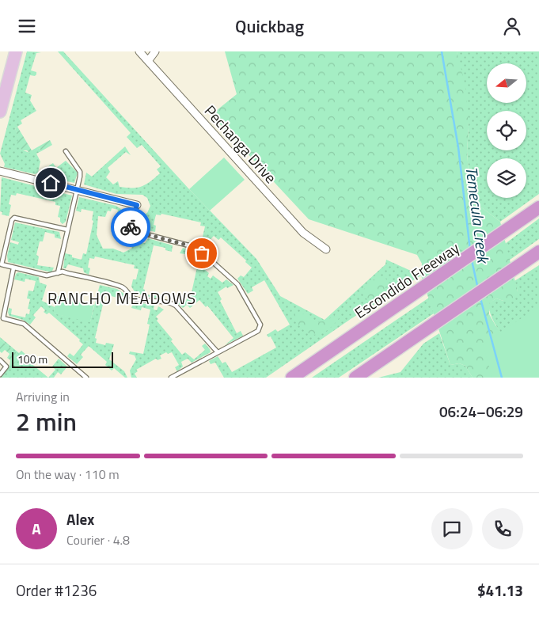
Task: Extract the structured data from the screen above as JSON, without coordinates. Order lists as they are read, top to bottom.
{
  "streets": {
    "highway": ["Escondido Freeway"],
    "street": ["Pechanga Drive"]
  },
  "districts": ["RANCHO MEADOWS"],
  "water": ["Temecula Creek"],
  "scale_bar": "100 m",
  "north": "left",
  "page": {
    "header": "Quickbag",
    "scale": "100 m",
    "heading": ["2 min", "Arriving in", "06:24–06:29"],
    "panel": [
      "Alex",
      "Courier · 4.8",
      "Order #1236",
      "$41.13"
    ],
    "bar": "On the way · 110 m",
    "round": "A"
  }
}
